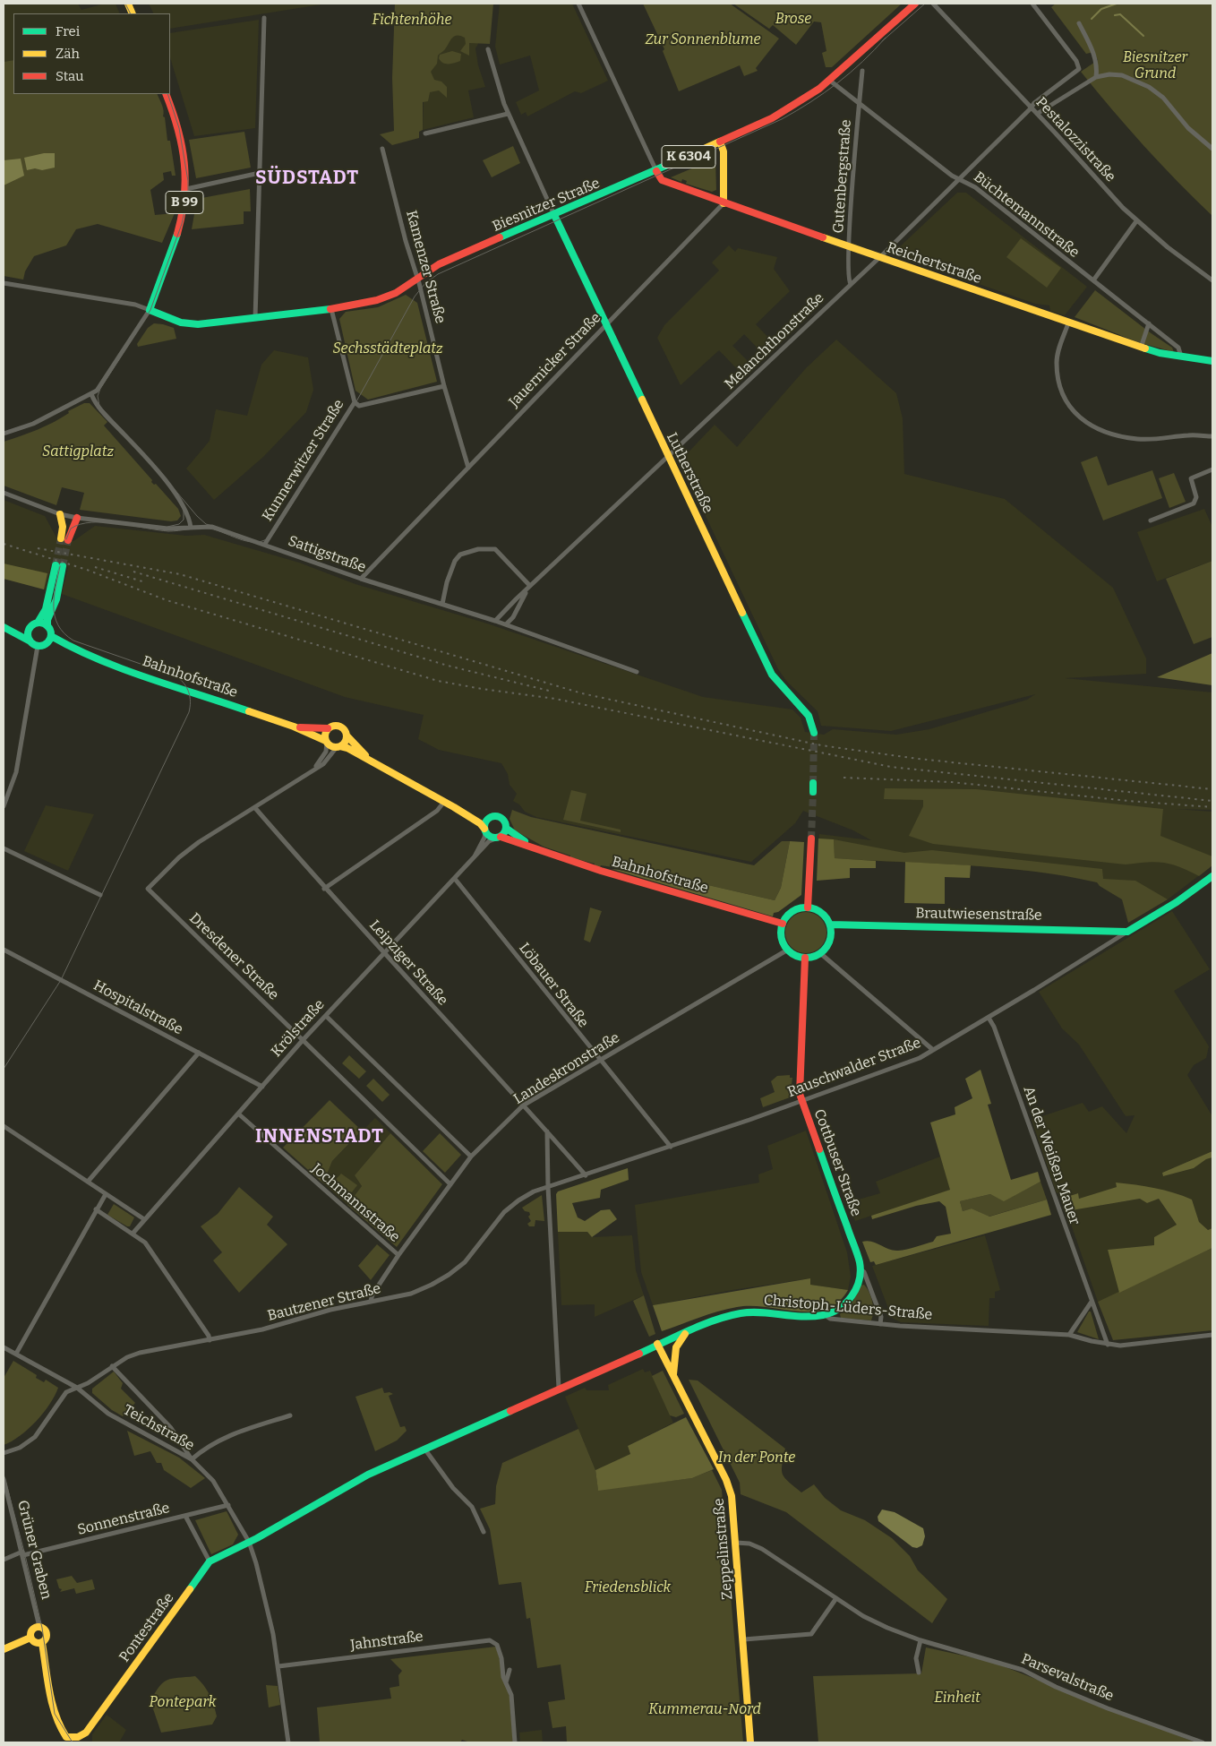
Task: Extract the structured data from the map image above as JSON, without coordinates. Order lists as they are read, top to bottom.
{
  "streets": {
    "main road": [
      "K 6304",
      "B 99",
      "Biesnitzer Straße",
      "Reichertstraße",
      "Lutherstraße",
      "Bahnhofstraße",
      "Brautwiesenstraße",
      "Krölstraße",
      "Rauschwalder Straße",
      "Cottbuser Straße",
      "Christoph-Lüders-Straße",
      "Zeppelinstraße",
      "Pontestraße"
    ],
    "street": [
      "Pestalozzistraße",
      "Gutenbergstraße",
      "Büchtemannstraße",
      "Kamenzer Straße",
      "Melanchthonstraße",
      "Jauernicker Straße",
      "Kunnerwitzer Straße",
      "Sattigstraße",
      "Dresdener Straße",
      "Leipziger Straße",
      "Löbauer Straße",
      "Hospitalstraße",
      "Landeskronstraße",
      "An der Weißen Mauer",
      "Jochmannstraße",
      "Bautzener Straße",
      "Teichstraße",
      "Sonnenstraße",
      "Grüner Graben",
      "Jahnstraße",
      "Parsevalstraße"
    ]
  },
  "crossings": [
    ["Pestalozzistraße", "Melanchthonstraße"],
    ["Gutenbergstraße", "Büchtemannstraße"],
    ["Gutenbergstraße", "Reichertstraße"],
    ["Gutenbergstraße", "Melanchthonstraße"],
    ["B 99", "Biesnitzer Straße"],
    ["Biesnitzer Straße", "Büchtemannstraße"],
    ["Biesnitzer Straße", "Reichertstraße"],
    ["Biesnitzer Straße", "Kamenzer Straße"],
    ["Biesnitzer Straße", "Kunnerwitzer Straße"],
    ["Biesnitzer Straße", "Lutherstraße"],
    ["Büchtemannstraße", "Reichertstraße"],
    ["Büchtemannstraße", "Melanchthonstraße"],
    ["Reichertstraße", "Melanchthonstraße"],
    ["Reichertstraße", "Jauernicker Straße"],
    ["Kamenzer Straße", "Jauernicker Straße"],
    ["Melanchthonstraße", "Lutherstraße"],
    ["Melanchthonstraße", "Sattigstraße"],
    ["Jauernicker Straße", "Lutherstraße"],
    ["Jauernicker Straße", "Sattigstraße"],
    ["Kunnerwitzer Straße", "Sattigstraße"],
    ["Bahnhofstraße", "Brautwiesenstraße"],
    ["Bahnhofstraße", "Krölstraße"],
    ["Bahnhofstraße", "Landeskronstraße"],
    ["Bahnhofstraße", "Cottbuser Straße"],
    ["Brautwiesenstraße", "Rauschwalder Straße"],
    ["Brautwiesenstraße", "Landeskronstraße"],
    ["Brautwiesenstraße", "Cottbuser Straße"],
    ["Dresdener Straße", "Leipziger Straße"],
    ["Dresdener Straße", "Krölstraße"],
    ["Dresdener Straße", "Landeskronstraße"],
    ["Leipziger Straße", "Krölstraße"],
    ["Leipziger Straße", "Rauschwalder Straße"],
    ["Leipziger Straße", "Landeskronstraße"],
    ["Löbauer Straße", "Krölstraße"],
    ["Löbauer Straße", "Rauschwalder Straße"],
    ["Löbauer Straße", "Landeskronstraße"],
    ["Hospitalstraße", "Krölstraße"],
    ["Krölstraße", "Jochmannstraße"],
    ["Rauschwalder Straße", "An der Weißen Mauer"],
    ["Rauschwalder Straße", "Cottbuser Straße"],
    ["Rauschwalder Straße", "Bautzener Straße"],
    ["Landeskronstraße", "Cottbuser Straße"],
    ["Landeskronstraße", "Jochmannstraße"],
    ["Landeskronstraße", "Bautzener Straße"],
    ["An der Weißen Mauer", "Christoph-Lüders-Straße"],
    ["Cottbuser Straße", "Christoph-Lüders-Straße"],
    ["Bautzener Straße", "Teichstraße"],
    ["Christoph-Lüders-Straße", "Teichstraße"],
    ["Christoph-Lüders-Straße", "Zeppelinstraße"],
    ["Christoph-Lüders-Straße", "Pontestraße"],
    ["Teichstraße", "Sonnenstraße"],
    ["Teichstraße", "Pontestraße"],
    ["Teichstraße", "Jahnstraße"],
    ["Sonnenstraße", "Grüner Graben"],
    ["Zeppelinstraße", "Parsevalstraße"]
  ],
  "districts": ["SÜDSTADT", "INNENSTADT"],
  "parks": [
    "Brose",
    "Fichtenhöhe",
    "Zur Sonnenblume",
    "Biesnitzer Grund",
    "Sechsstädteplatz",
    "Sattigplatz",
    "In der Ponte",
    "Friedensblick",
    "Einheit",
    "Pontepark",
    "Kummerau-Nord"
  ],
  "legend": ["Frei", "Zäh", "Stau"]
}
